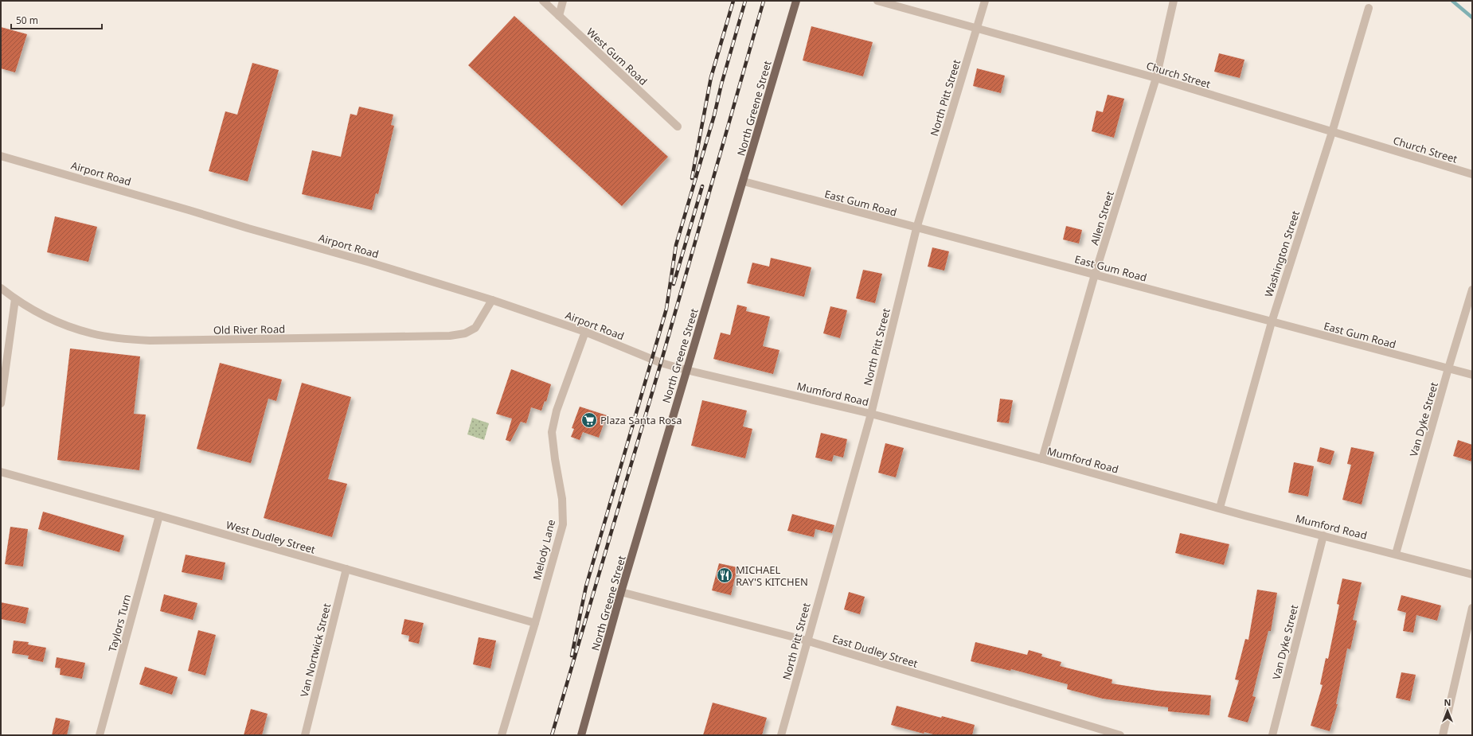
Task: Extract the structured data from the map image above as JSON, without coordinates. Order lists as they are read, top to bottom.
{
  "streets": {
    "main road": ["North Greene Street"],
    "street": [
      "West Gum Road",
      "Church Street",
      "North Pitt Street",
      "Airport Road",
      "East Gum Road",
      "Allen Street",
      "Washington Street",
      "Old River Road",
      "Mumford Road",
      "Van Dyke Street",
      "West Dudley Street",
      "Melody Lane",
      "Taylors Turn",
      "Van Nortwick Street",
      "East Dudley Street"
    ]
  },
  "crossings": [
    ["Church Street", "North Pitt Street"],
    ["Church Street", "Allen Street"],
    ["Church Street", "Washington Street"],
    ["North Pitt Street", "East Gum Road"],
    ["North Pitt Street", "Mumford Road"],
    ["North Pitt Street", "East Dudley Street"],
    ["North Greene Street", "Airport Road"],
    ["North Greene Street", "East Gum Road"],
    ["North Greene Street", "Mumford Road"],
    ["North Greene Street", "East Dudley Street"],
    ["Airport Road", "Old River Road"],
    ["Airport Road", "Mumford Road"],
    ["Airport Road", "Melody Lane"],
    ["East Gum Road", "Allen Street"],
    ["East Gum Road", "Washington Street"],
    ["East Gum Road", "Van Dyke Street"],
    ["Allen Street", "Mumford Road"],
    ["Washington Street", "Mumford Road"],
    ["Mumford Road", "Van Dyke Street"],
    ["West Dudley Street", "Melody Lane"],
    ["West Dudley Street", "Taylors Turn"],
    ["West Dudley Street", "Van Nortwick Street"]
  ],
  "places": {
    "supermarket": ["Plaza Santa Rosa"],
    "restaurant": ["MICHAEL RAY'S KITCHEN"]
  },
  "scale_bar": "50 m",
  "north": "top"
}
